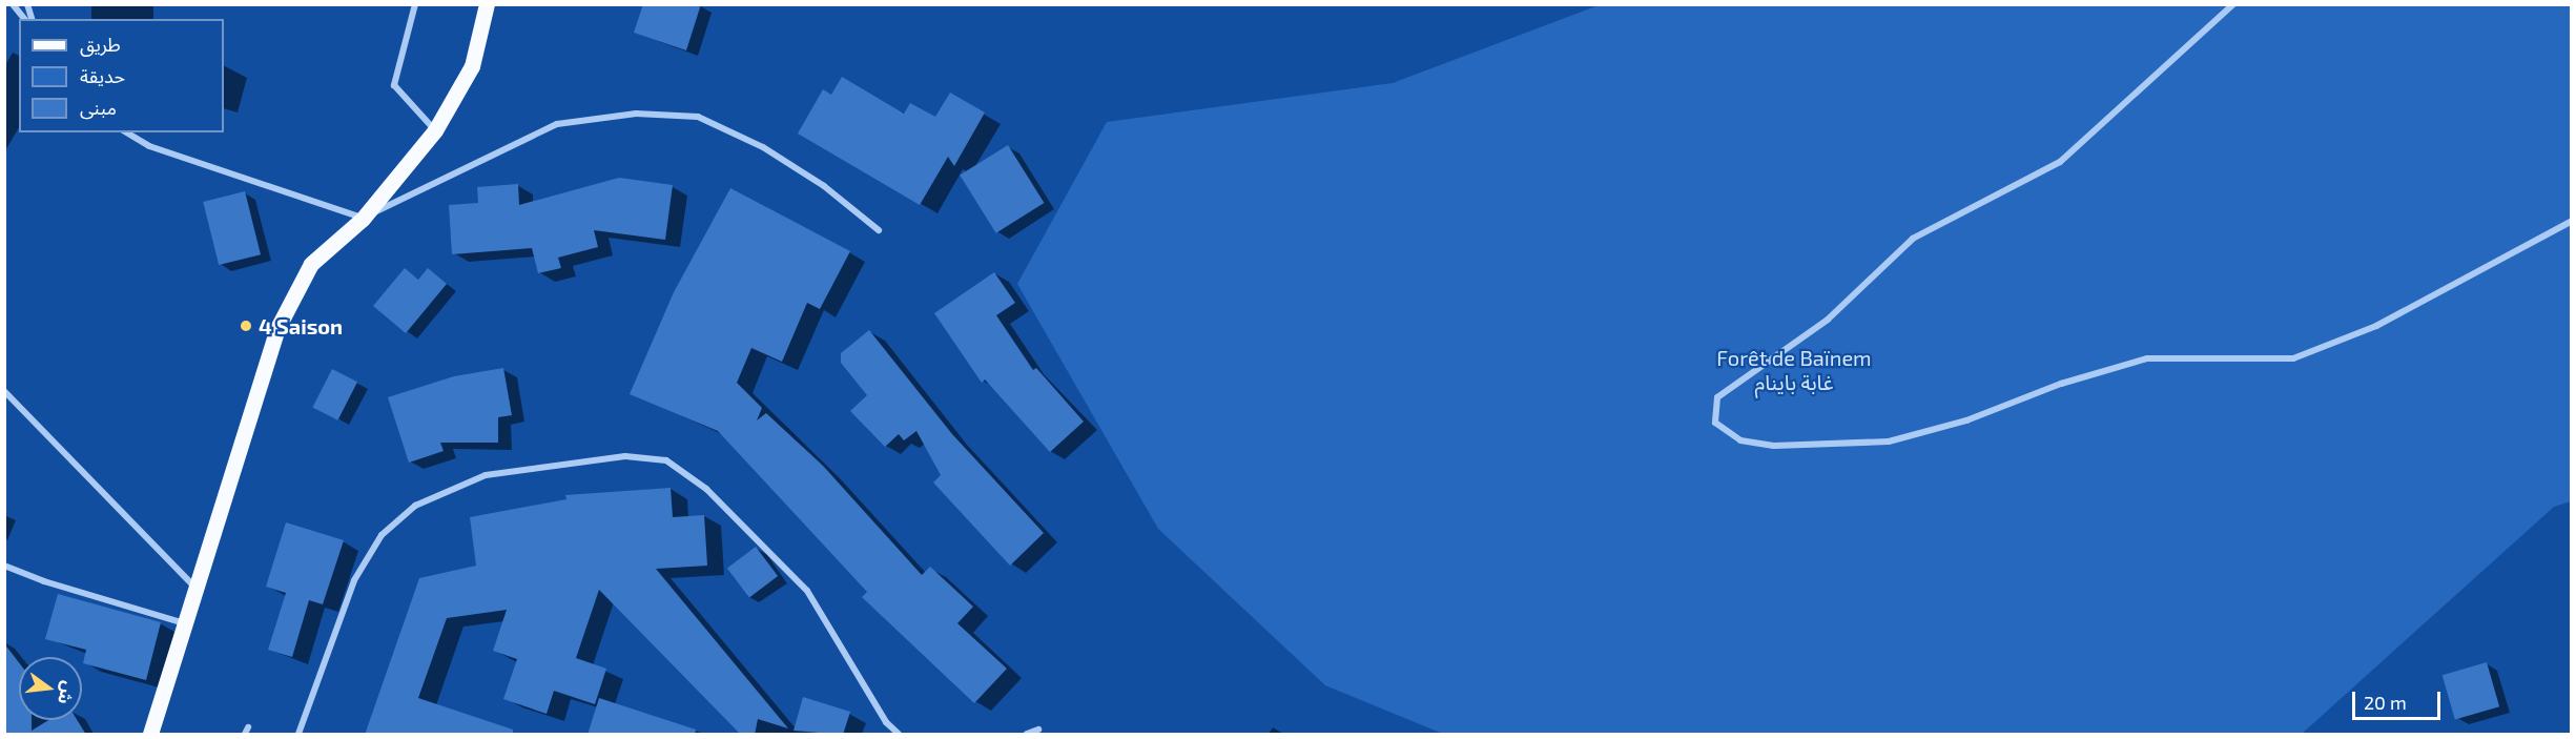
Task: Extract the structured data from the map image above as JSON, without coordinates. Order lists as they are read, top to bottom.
{
  "parks": ["Forêt de Baïnem غابة باينام"],
  "places": ["4 Saison"],
  "legend": ["طريق", "حديقة", "مبنى"],
  "scale_bar": "20 m",
  "north": "right"
}
